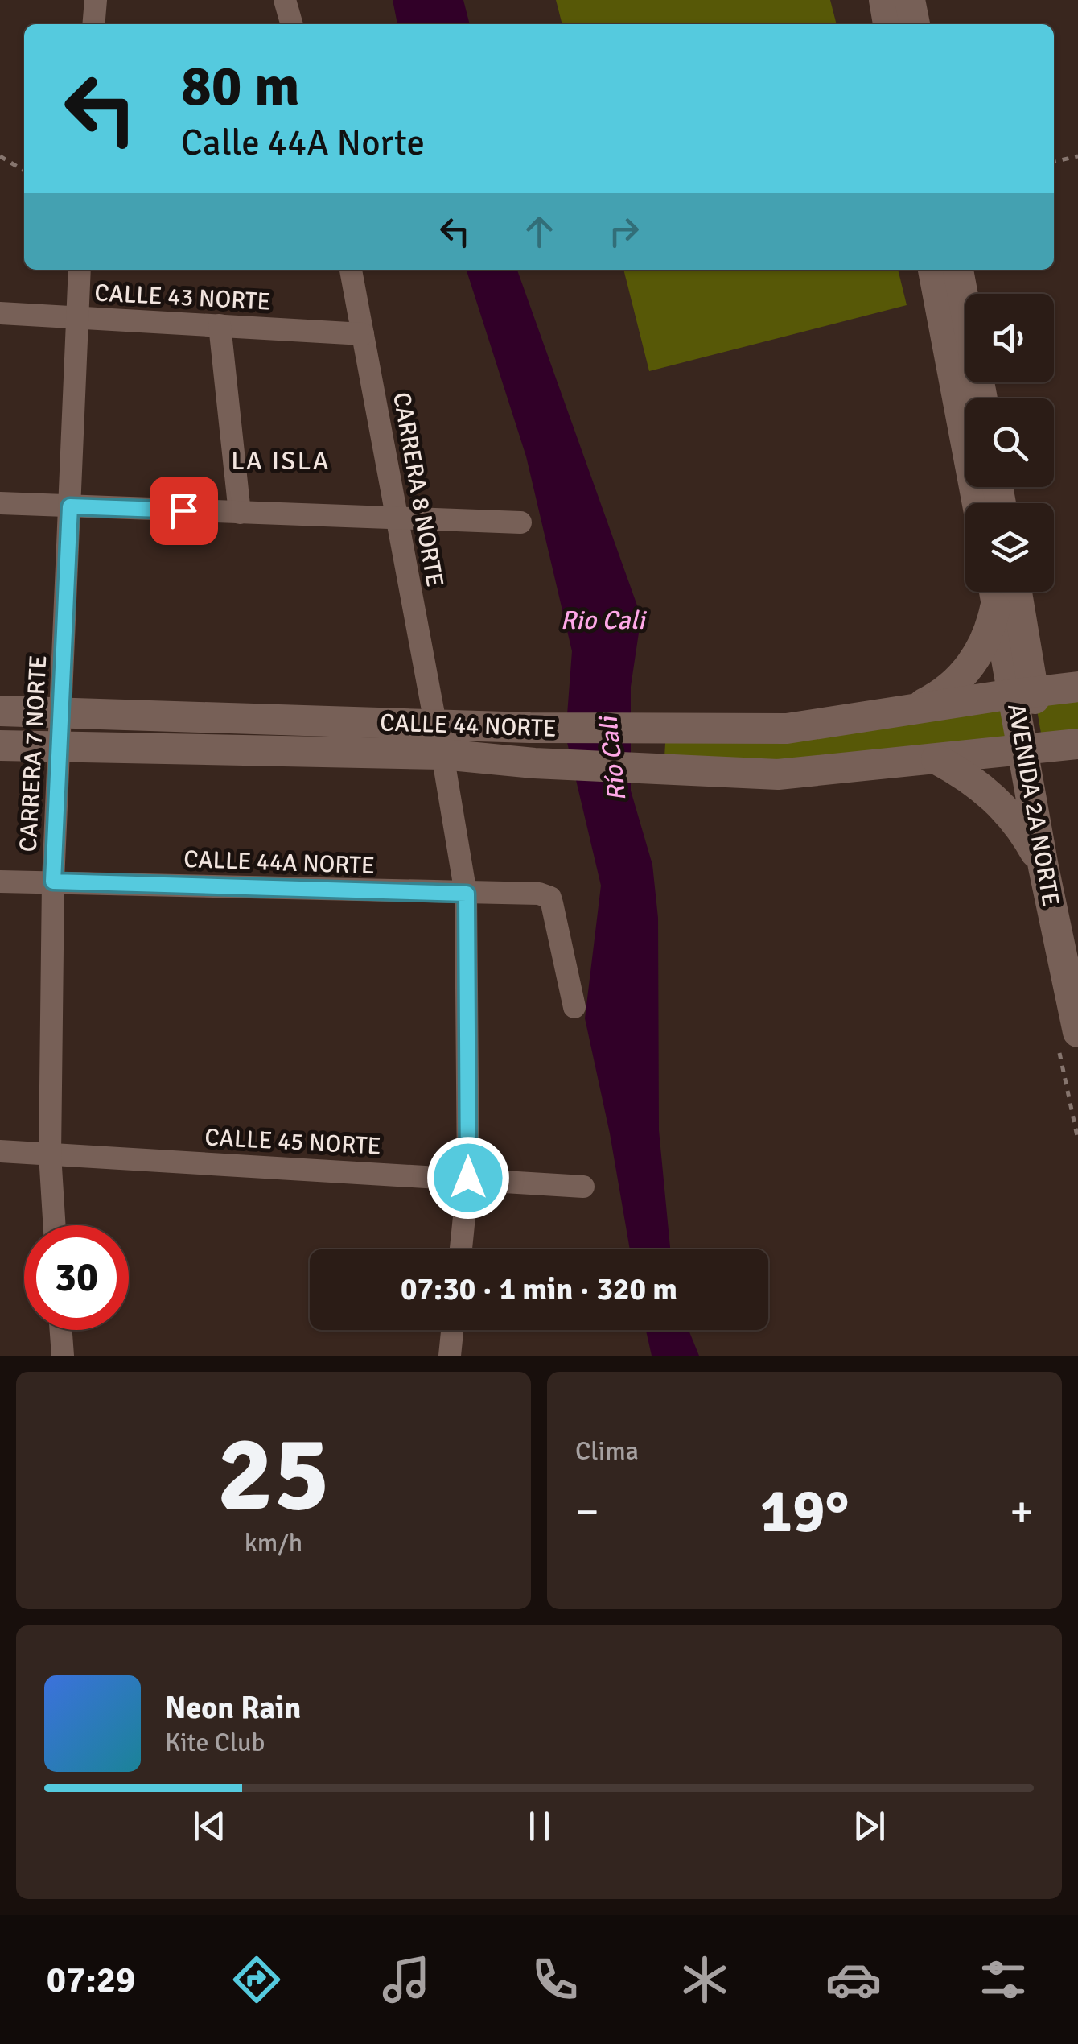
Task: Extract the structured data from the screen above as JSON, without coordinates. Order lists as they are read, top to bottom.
{
  "streets": {
    "main road": ["CALLE 44 NORTE", "AVENIDA 2A NORTE"],
    "street": [
      "CALLE 43 NORTE",
      "CARRERA 8 NORTE",
      "CARRERA 7 NORTE",
      "CALLE 44A NORTE",
      "CALLE 45 NORTE"
    ]
  },
  "crossings": [
    ["CALLE 43 NORTE", "CARRERA 8 NORTE"],
    ["CALLE 43 NORTE", "CARRERA 7 NORTE"],
    ["CARRERA 8 NORTE", "CALLE 44 NORTE"],
    ["CALLE 44 NORTE", "CARRERA 7 NORTE"],
    ["CALLE 44 NORTE", "AVENIDA 2A NORTE"],
    ["CARRERA 7 NORTE", "CALLE 44A NORTE"],
    ["CARRERA 7 NORTE", "CALLE 45 NORTE"]
  ],
  "districts": ["LA ISLA"],
  "water": ["Rio Cali", "Río Cali"],
  "page": {
    "turn": ["80 m", "Calle 44A Norte"],
    "limit": "30",
    "trip": "07:30 · 1 min · 320 m",
    "tile": [
      ["25", "km/h"],
      "Clima"
    ],
    "heat": ["−", "19°", "+"],
    "song": ["Neon Rain", "Kite Club"],
    "tabs": "07:29"
  }
}
